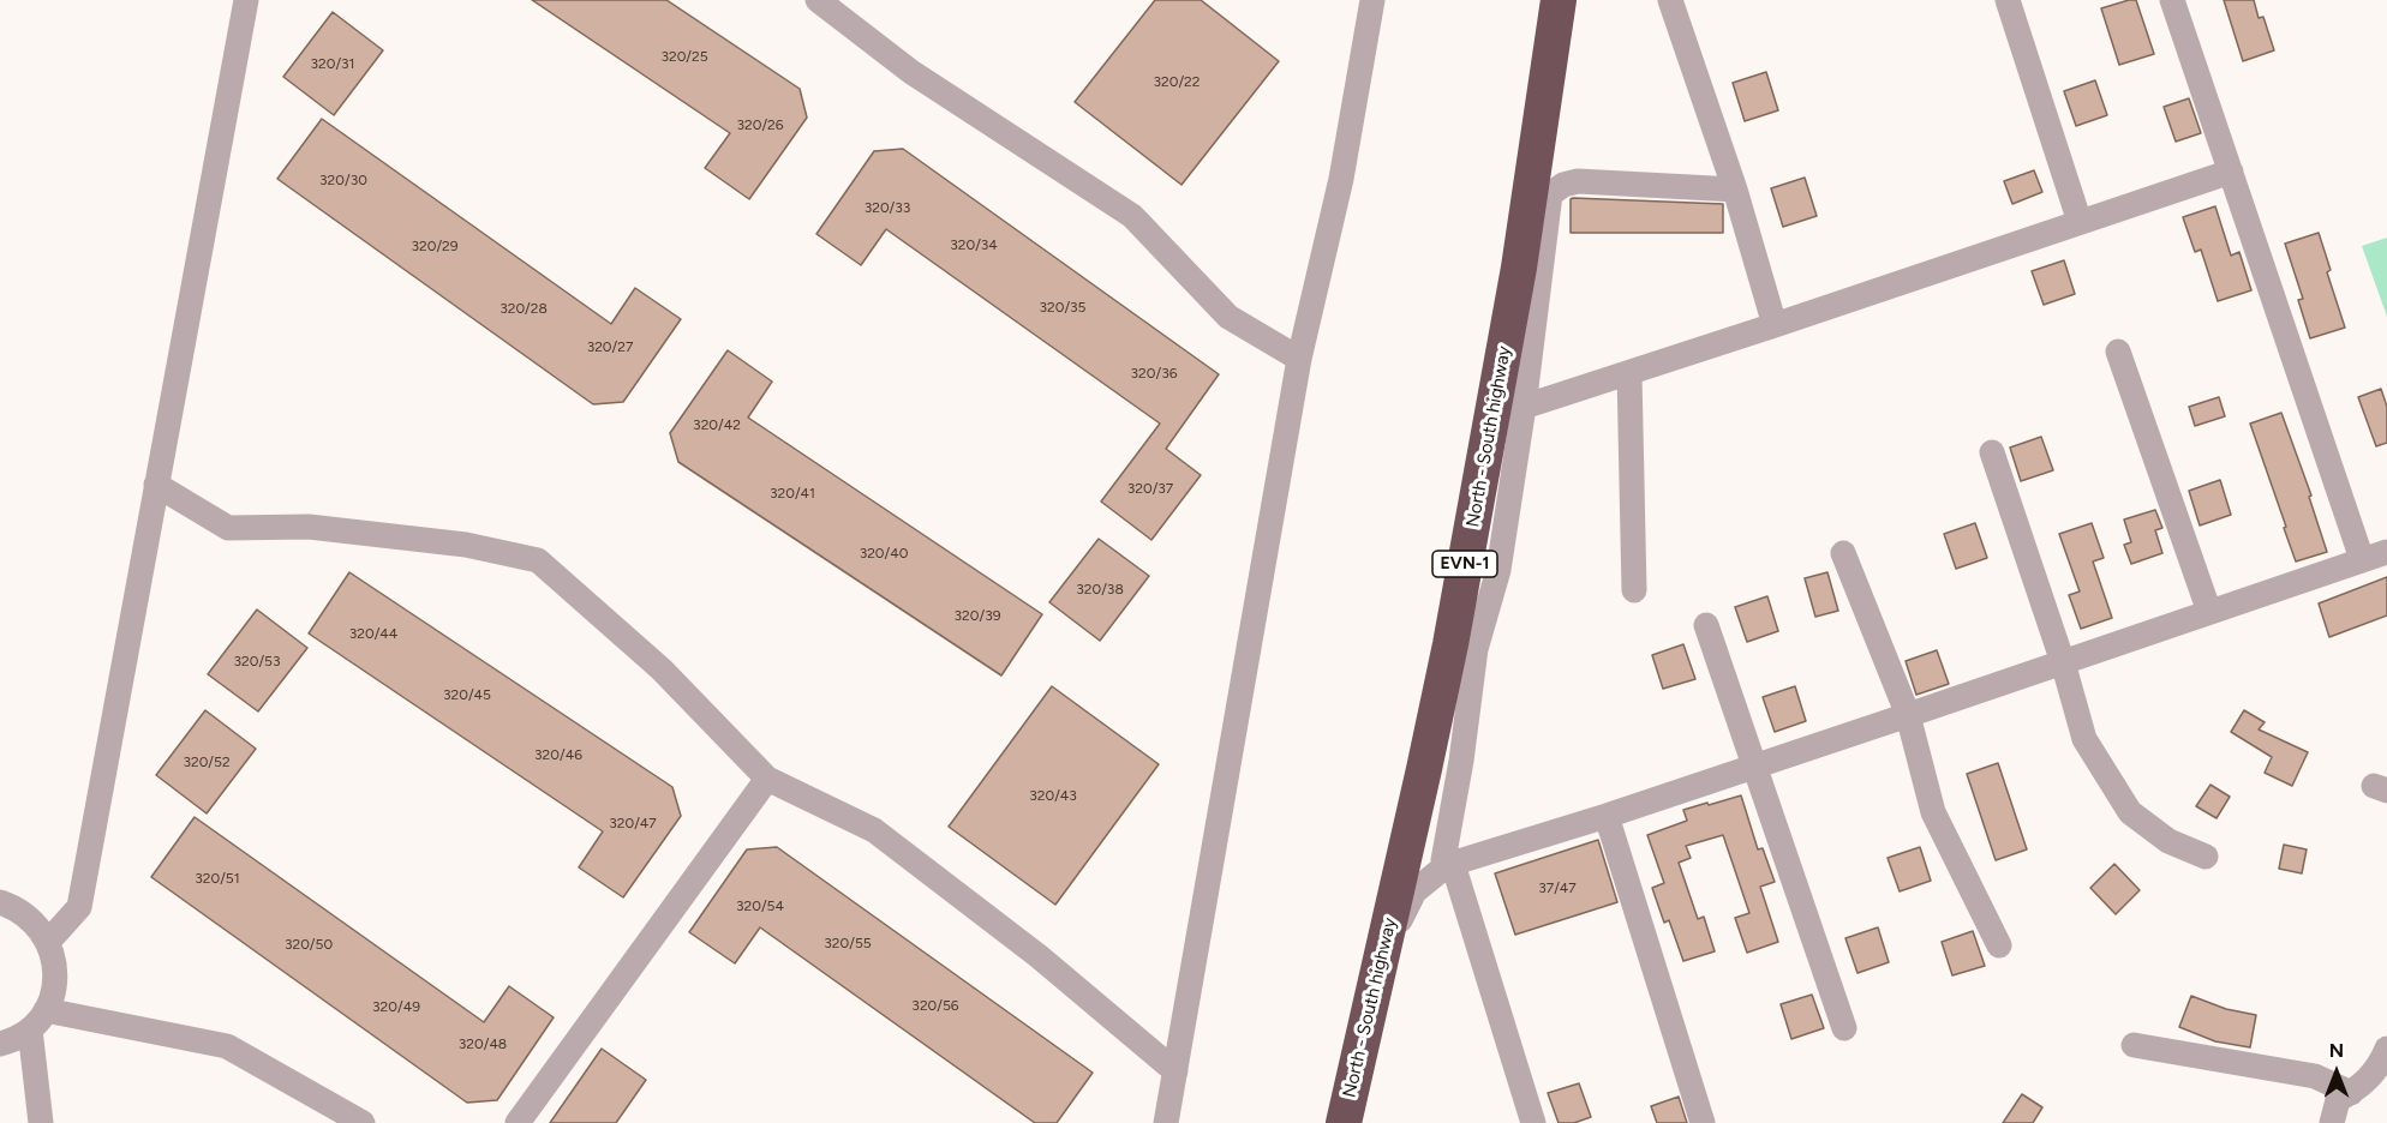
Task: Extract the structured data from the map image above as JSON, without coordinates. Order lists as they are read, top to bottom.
{
  "streets": {
    "highway": ["North - South highway", "EVN-1"]
  },
  "house_numbers": [
    "320/25",
    "320/31",
    "320/22",
    "320/26",
    "320/30",
    "320/33",
    "320/34",
    "320/29",
    "320/35",
    "320/28",
    "320/27",
    "320/36",
    "320/42",
    "320/37",
    "320/41",
    "320/40",
    "320/38",
    "320/39",
    "320/44",
    "320/53",
    "320/45",
    "320/46",
    "320/52",
    "320/43",
    "320/47",
    "320/51",
    "37/47",
    "320/54",
    "320/55",
    "320/50",
    "320/56",
    "320/49",
    "320/48"
  ],
  "north": "top"
}
